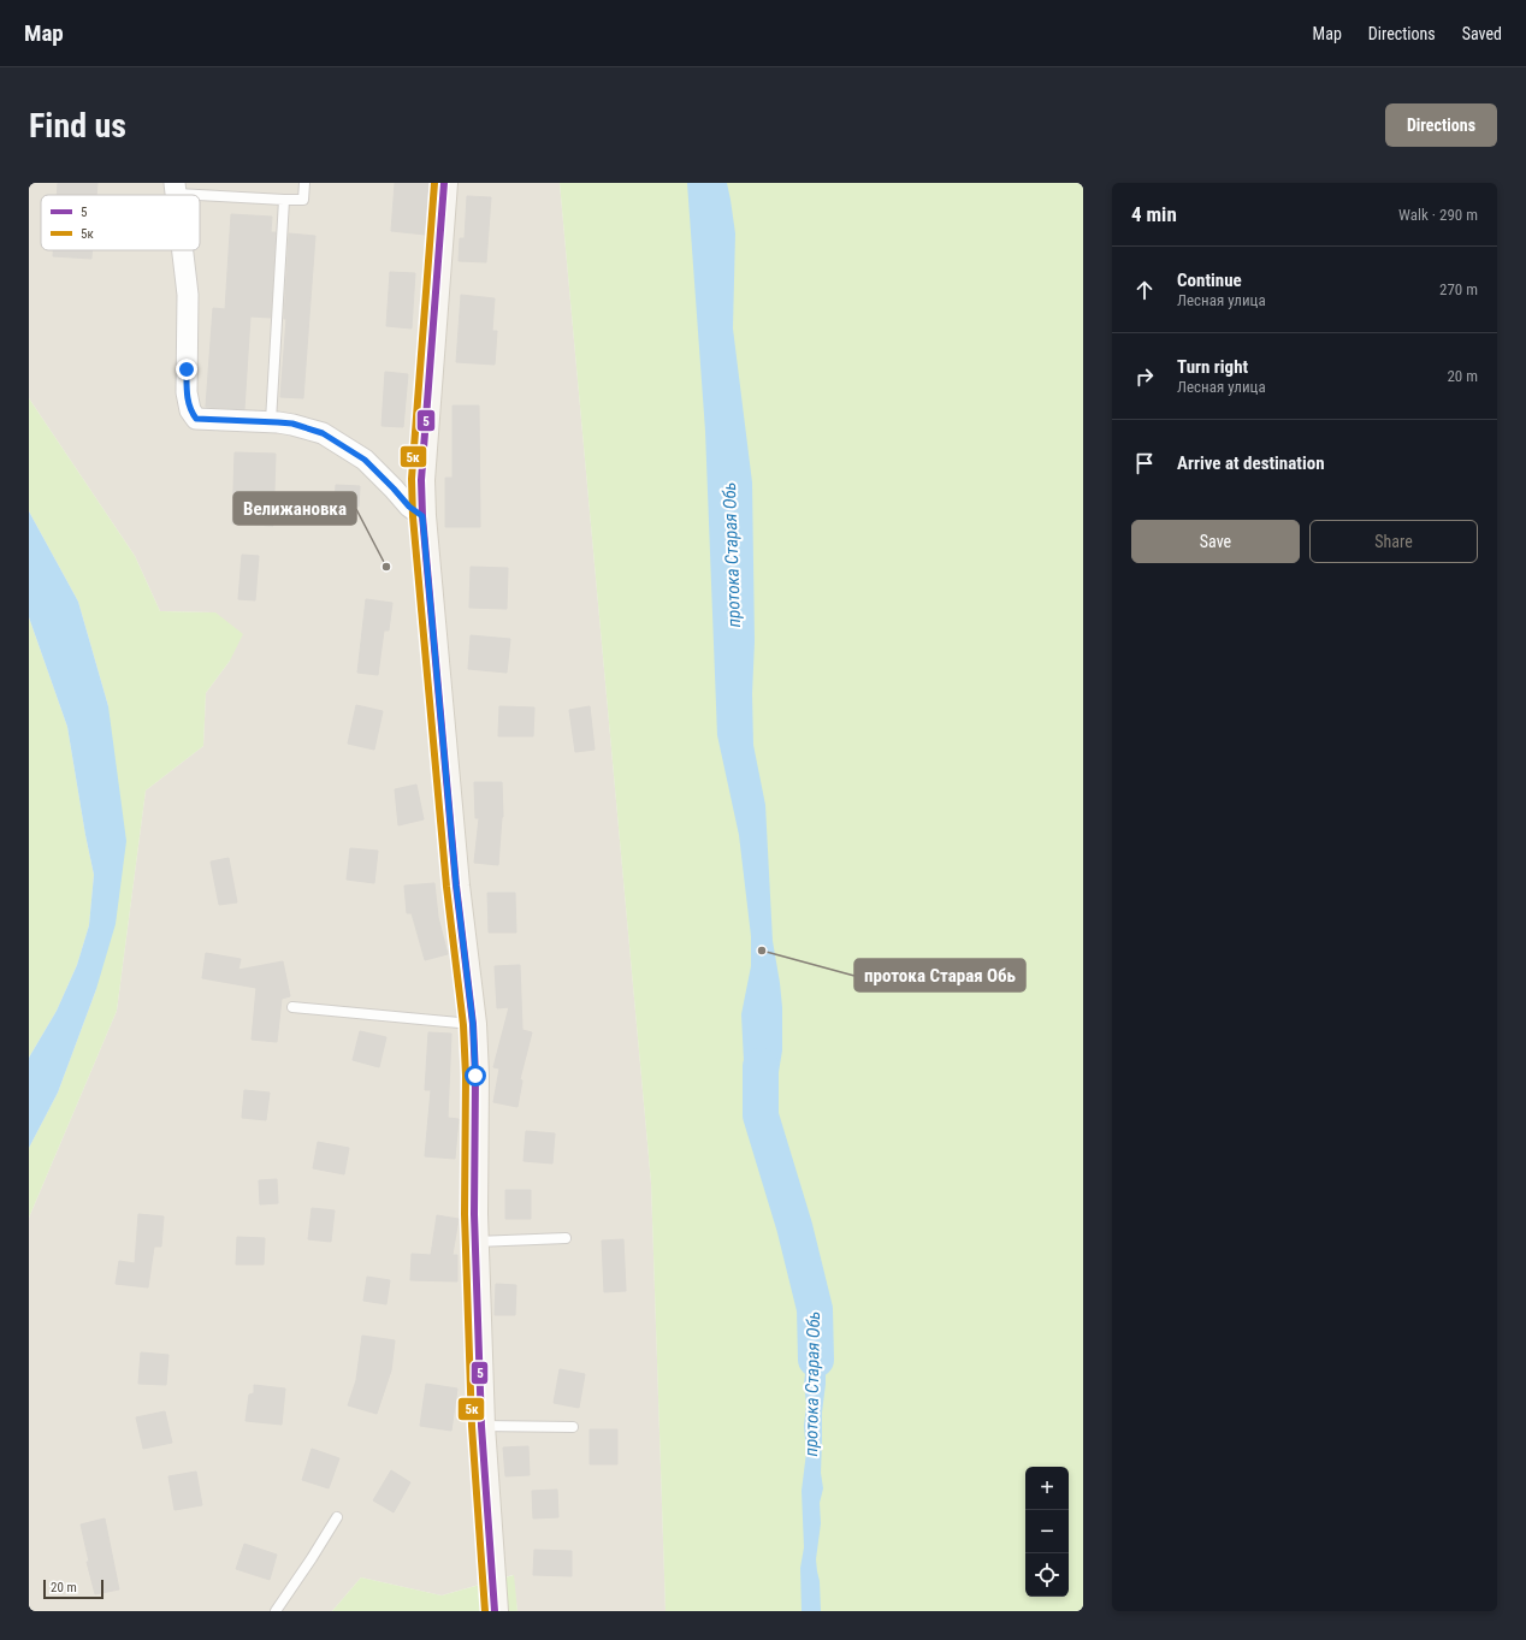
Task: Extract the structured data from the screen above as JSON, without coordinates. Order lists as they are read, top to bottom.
{
  "water": ["протока Старая Обь"],
  "places": ["Велижановка", "протока Старая Обь"],
  "lines": ["transit line 5", "transit line 5к"],
  "legend": ["5", "5к"],
  "scale_bar": "20 m",
  "page": {
    "header": "Map",
    "nav": ["Map", "Directions", "Saved"],
    "buttons": [
      "Directions",
      ["Save", "Share"]
    ],
    "title": "Find us",
    "heading": ["4 min", "Walk · 290 m"],
    "list": [
      ["Continue", "Лесная улица", "270 m"],
      ["Turn right", "Лесная улица", "20 m"],
      "Arrive at destination"
    ],
    "map_buttons": ["+", "−"],
    "scale": "20 m"
  }
}
